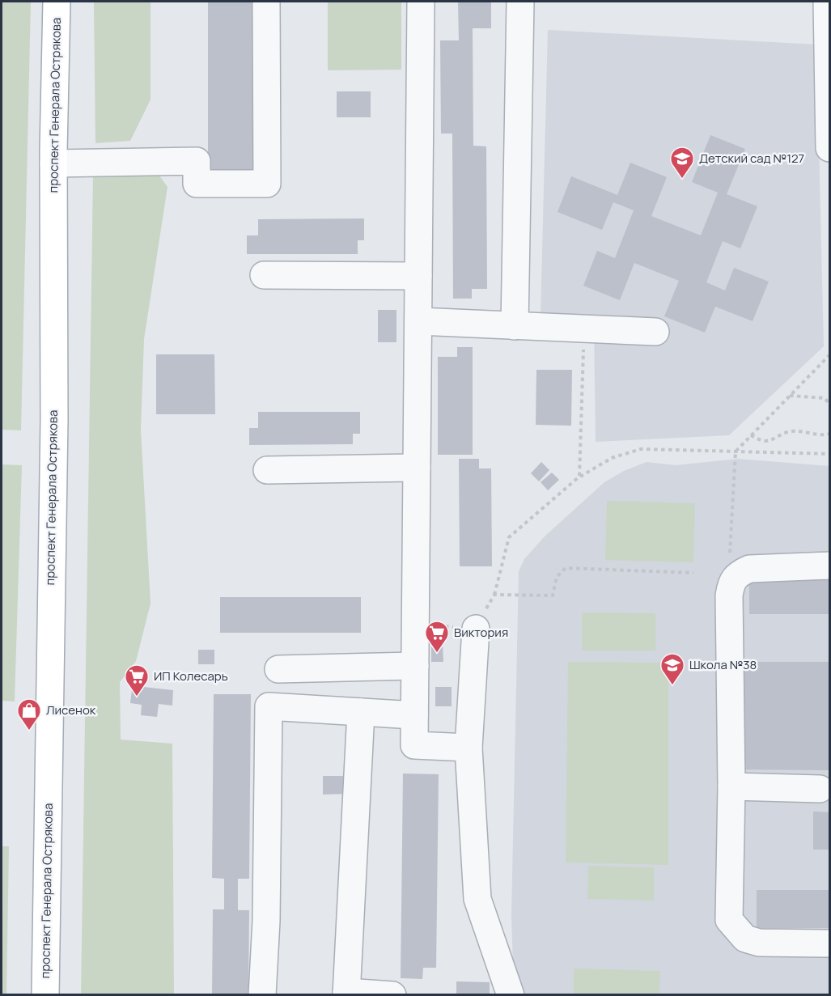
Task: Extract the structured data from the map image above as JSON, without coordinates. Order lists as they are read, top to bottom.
{
  "streets": {
    "main road": ["проспект Генерала Острякова"]
  },
  "places": {
    "school or university": ["Детский сад №127", "Школа №38"],
    "supermarket": ["Виктория", "ИП Колесарь"],
    "shop": ["Лисенок"]
  }
}
